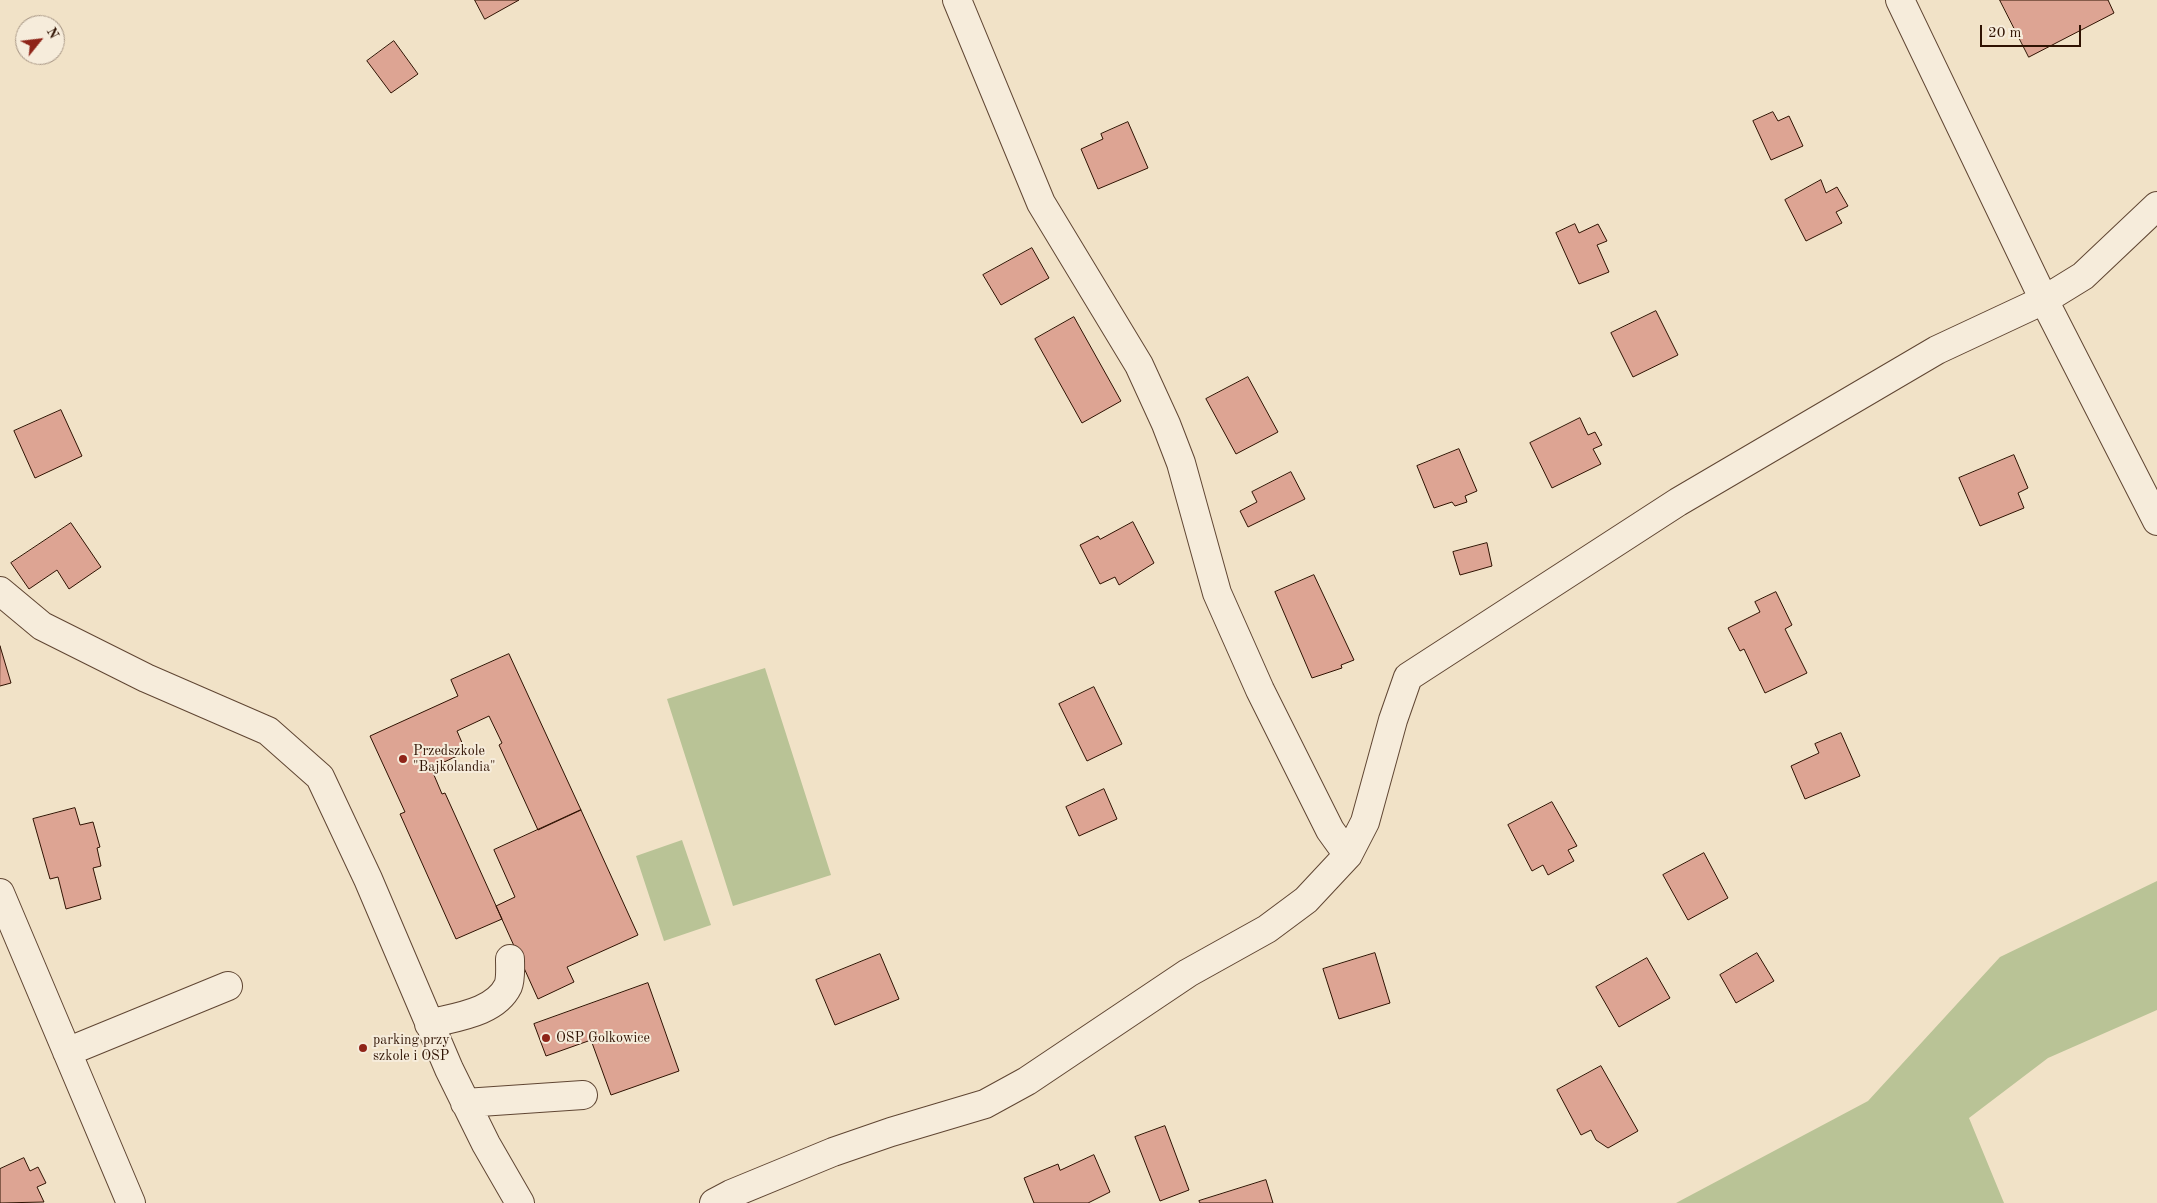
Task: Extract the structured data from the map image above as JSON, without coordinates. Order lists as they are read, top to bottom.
{
  "places": ["Przedszkole \"Bajkolandia\"", "OSP Golkowice", "parking przy szkole i OSP"],
  "scale_bar": "20 m",
  "north": "top right"
}
